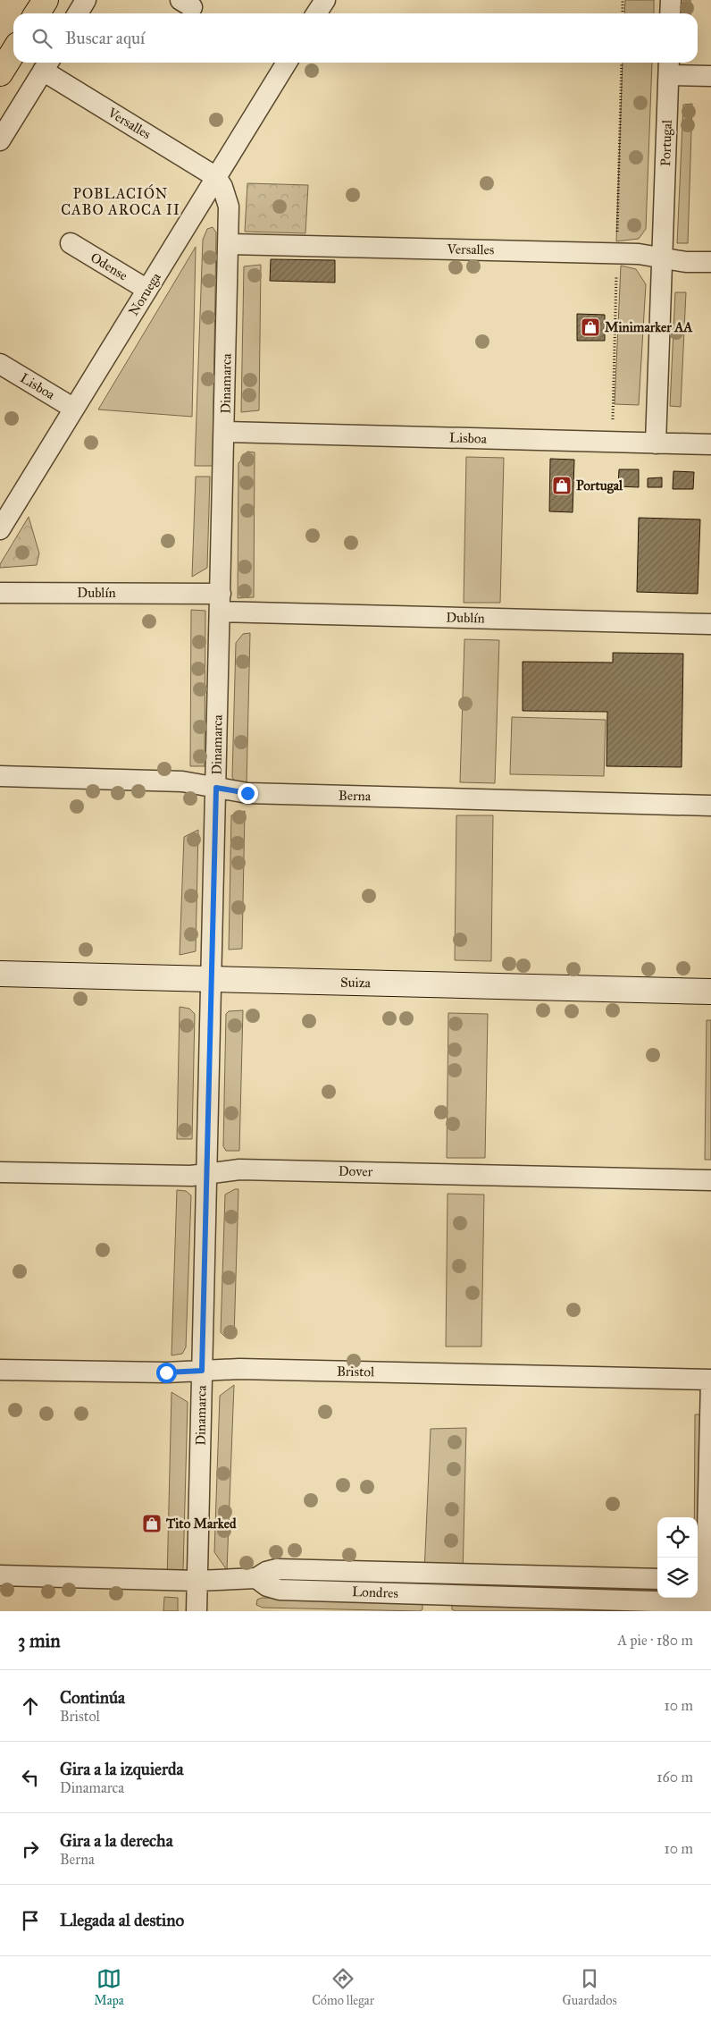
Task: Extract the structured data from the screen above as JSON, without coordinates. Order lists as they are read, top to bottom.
{
  "streets": {
    "street": [
      "Versalles",
      "Portugal",
      "Odense",
      "Noruega",
      "Dinamarca",
      "Lisboa",
      "Dublín",
      "Berna",
      "Suiza",
      "Dover",
      "Bristol",
      "Londres"
    ]
  },
  "crossings": [
    ["Versalles", "Portugal"],
    ["Versalles", "Noruega"],
    ["Versalles", "Dinamarca"],
    ["Portugal", "Lisboa"],
    ["Odense", "Noruega"],
    ["Noruega", "Dinamarca"],
    ["Noruega", "Lisboa"],
    ["Dinamarca", "Lisboa"],
    ["Dinamarca", "Dublín"],
    ["Dinamarca", "Berna"],
    ["Dinamarca", "Suiza"],
    ["Dinamarca", "Dover"],
    ["Dinamarca", "Bristol"],
    ["Dinamarca", "Londres"]
  ],
  "districts": ["POBLACIÓN CABO AROCA II"],
  "places": {
    "shop": ["Minimarker AA", "Portugal", "Tito Marked"]
  },
  "page": {
    "search": "Buscar aquí",
    "heading": ["3 min", "A pie · 180 m"],
    "list": [
      ["Continúa", "Bristol", "10 m"],
      ["Gira a la izquierda", "Dinamarca", "160 m"],
      ["Gira a la derecha", "Berna", "10 m"],
      "Llegada al destino"
    ],
    "nav": ["Mapa", "Cómo llegar", "Guardados"]
  }
}
